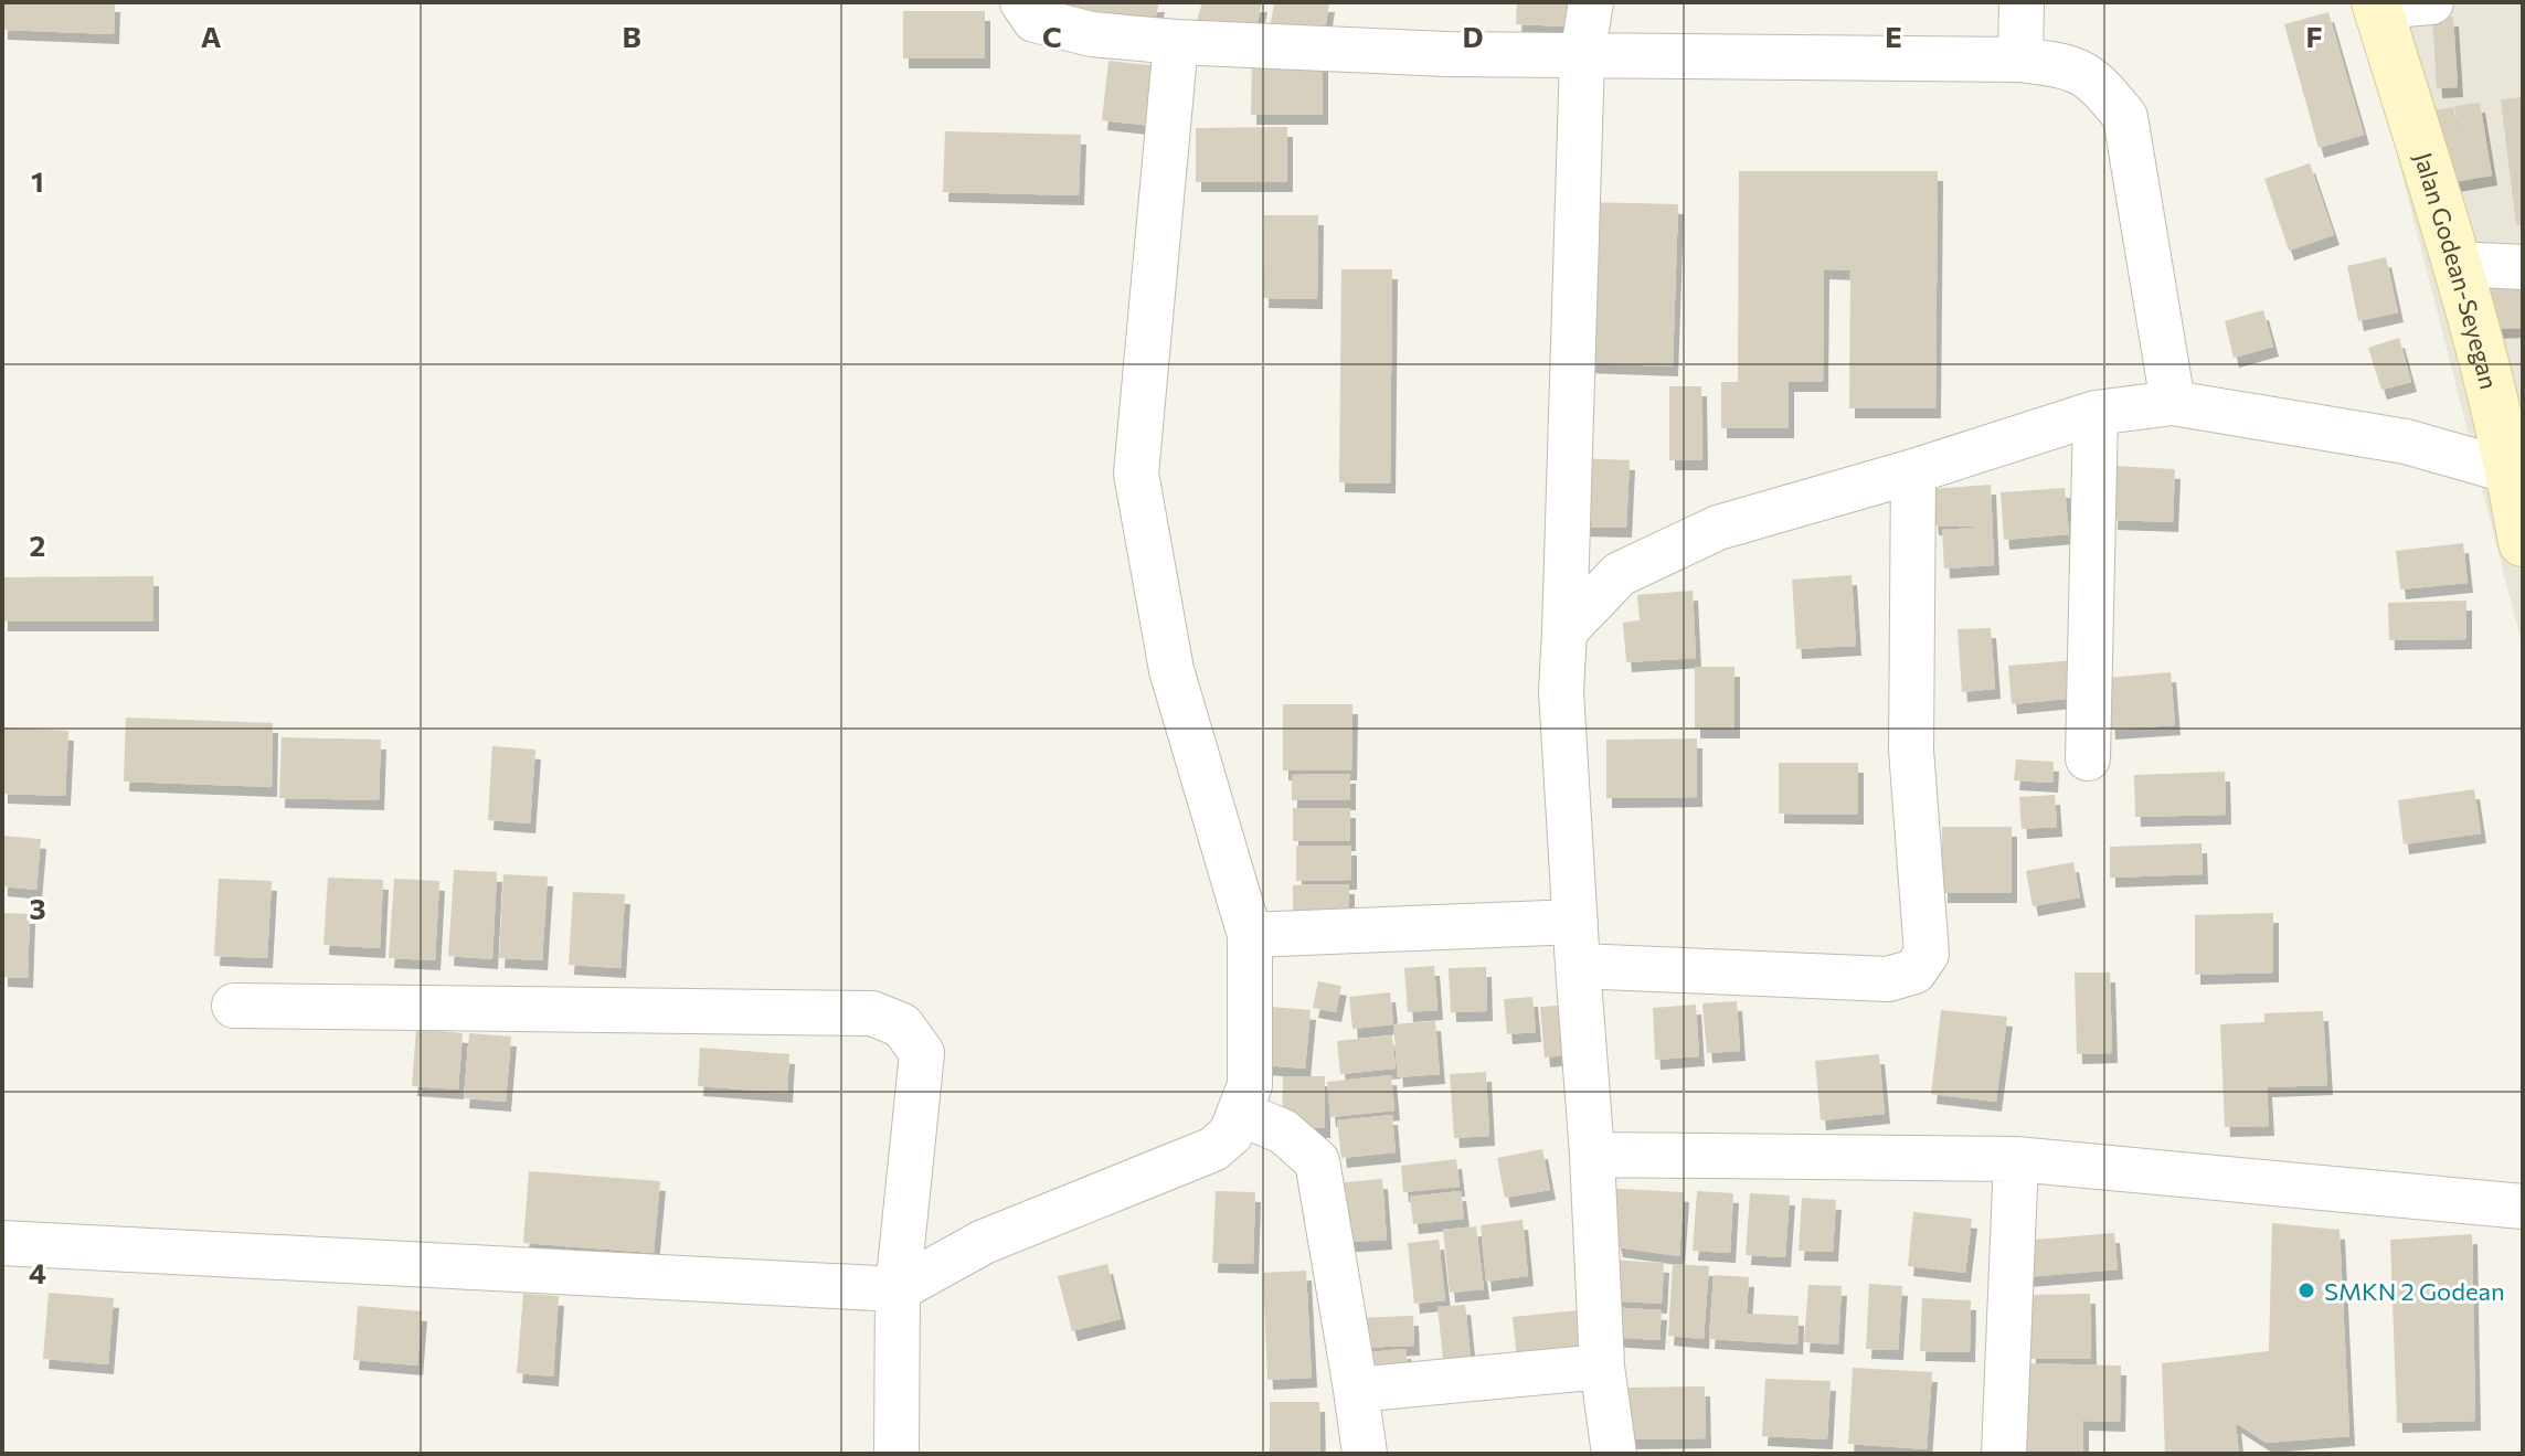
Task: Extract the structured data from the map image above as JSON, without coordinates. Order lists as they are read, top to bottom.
{
  "streets": {
    "main road": ["Jalan Godean-Seyegan"]
  },
  "places": ["SMKN 2 Godean"],
  "grid": {
    "columns": [
      "A",
      "B",
      "C",
      "D",
      "E",
      "F"
    ],
    "rows": [
      "1",
      "2",
      "3",
      "4"
    ]
  }
}
